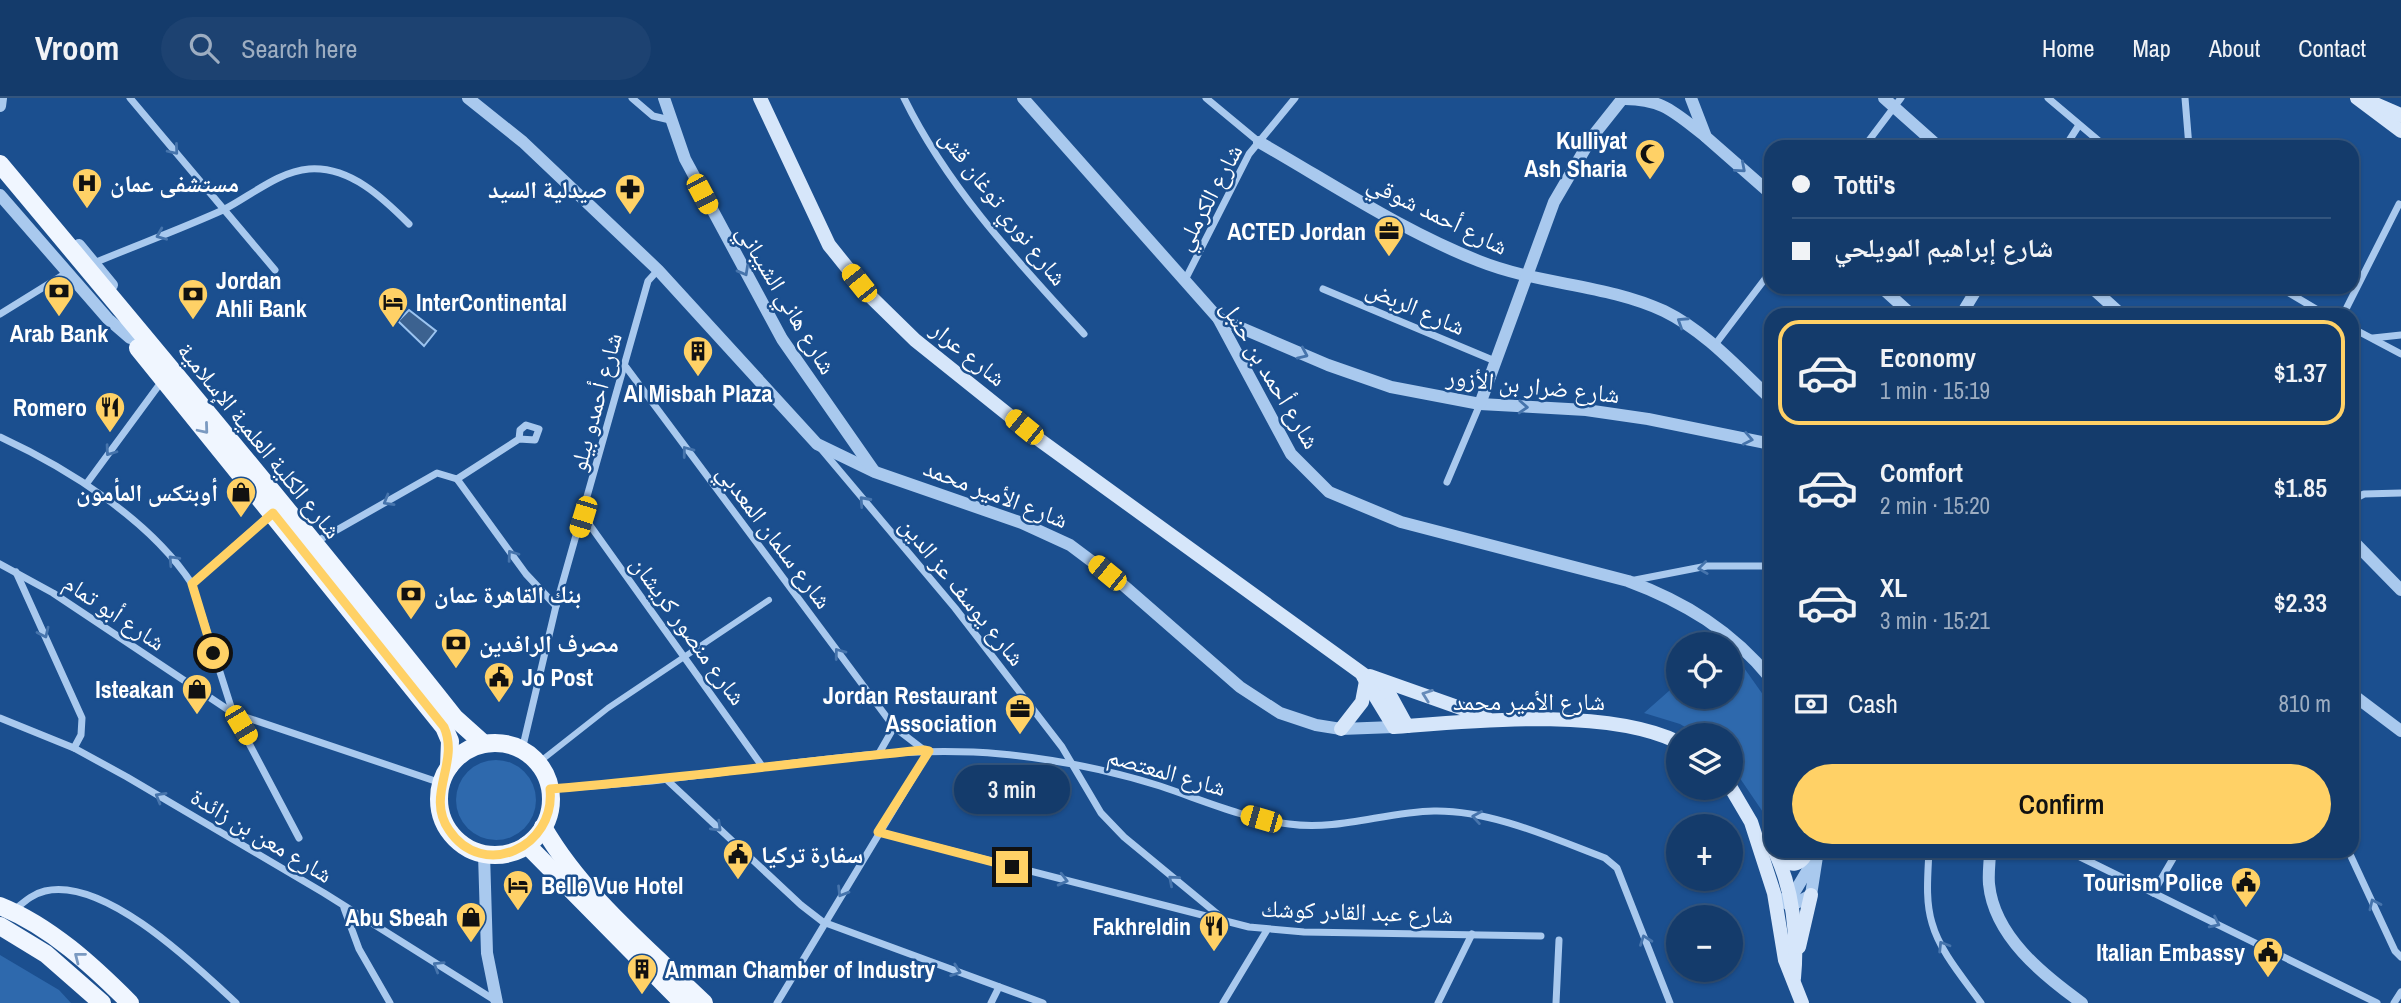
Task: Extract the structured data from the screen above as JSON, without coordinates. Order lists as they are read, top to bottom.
{
  "streets": {
    "main road": ["شارع عرار", "شارع الكلية العلمية الإسلامية", "شارع الأمير محمد"],
    "street": [
      "شارع الكرملي",
      "شارع نوري توغان قش",
      "شارع أحمد شوقي",
      "شارع هاني الشيباني",
      "شارع الربض",
      "شارع أحمد بن حنبل",
      "شارع ضرار بن الأزور",
      "شارع أحمدو بيلو",
      "شارع سلمان المعدبي",
      "شارع يوسف عز الدين",
      "شارع أبو تمام",
      "شارع منصور كريشان",
      "شارع المعتصم",
      "شارع معن بن زائدة",
      "شارع عبد القادر كوشك"
    ]
  },
  "crossings": [
    ["شارع الكرملي", "شارع أحمد شوقي"],
    ["شارع الكرملي", "شارع أحمد بن حنبل"],
    ["شارع هاني الشيباني", "شارع الأمير محمد"],
    ["شارع عرار", "شارع الأمير محمد"],
    ["شارع أحمد بن حنبل", "شارع ضرار بن الأزور"],
    ["شارع أحمدو بيلو", "شارع الكلية العلمية الإسلامية"],
    ["شارع أحمدو بيلو", "شارع الأمير محمد"],
    ["شارع أحمدو بيلو", "شارع سلمان المعدبي"],
    ["شارع أحمدو بيلو", "شارع أبو تمام"],
    ["شارع أحمدو بيلو", "شارع منصور كريشان"],
    ["شارع أحمدو بيلو", "شارع المعتصم"],
    ["شارع الكلية العلمية الإسلامية", "شارع أبو تمام"],
    ["شارع الكلية العلمية الإسلامية", "شارع المعتصم"],
    ["شارع الأمير محمد", "شارع يوسف عز الدين"],
    ["شارع سلمان المعدبي", "شارع المعتصم"],
    ["شارع يوسف عز الدين", "شارع المعتصم"],
    ["شارع يوسف عز الدين", "شارع عبد القادر كوشك"],
    ["شارع أبو تمام", "شارع المعتصم"],
    ["شارع منصور كريشان", "شارع المعتصم"],
    ["شارع المعتصم", "شارع عبد القادر كوشك"]
  ],
  "one_way": [
    "شارع هاني الشيباني",
    "شارع ضرار بن الأزور",
    "شارع سلمان المعدبي",
    "شارع يوسف عز الدين",
    "شارع المعتصم",
    "شارع معن بن زائدة",
    "شارع عبد القادر كوشك"
  ],
  "places": {
    "mosque": ["Kulliyat Ash Sharia"],
    "hospital": ["مستشفى عمان"],
    "pharmacy": ["صيدلية السيد"],
    "office": ["ACTED Jordan", "Jordan Restaurant Association"],
    "bank": [
      "Arab Bank",
      "Jordan Ahli Bank",
      "بنك القاهرة عمان",
      "مصرف الرافدين"
    ],
    "hotel": ["InterContinental", "Belle Vue Hotel"],
    "building": ["Al Misbah Plaza", "Amman Chamber of Industry"],
    "restaurant": ["Romero", "Fakhreldin"],
    "shop": ["أوبتكس المأمون", "Isteakan", "Abu Sbeah"],
    "public building": [
      "Jo Post",
      "سفارة تركيا",
      "Tourism Police",
      "Italian Embassy"
    ]
  },
  "page": {
    "header": "Vroom",
    "search": "Search here",
    "nav": [
      "Home",
      "Map",
      "About",
      "Contact"
    ],
    "banner": ["Totti's", "شارع إبراهيم المويلحي"],
    "list": [
      {
        "name": "Economy",
        "note": "1 min · 15:19",
        "value": "$1.37"
      },
      {
        "name": "Comfort",
        "note": "2 min · 15:20",
        "value": "$1.85"
      },
      {
        "name": "XL",
        "note": "3 min · 15:21",
        "value": "$2.33"
      }
    ],
    "map_buttons": ["+", "−"],
    "pay": ["Cash", "810 m"],
    "buttons": "Confirm",
    "bubble": "3 min"
  }
}
